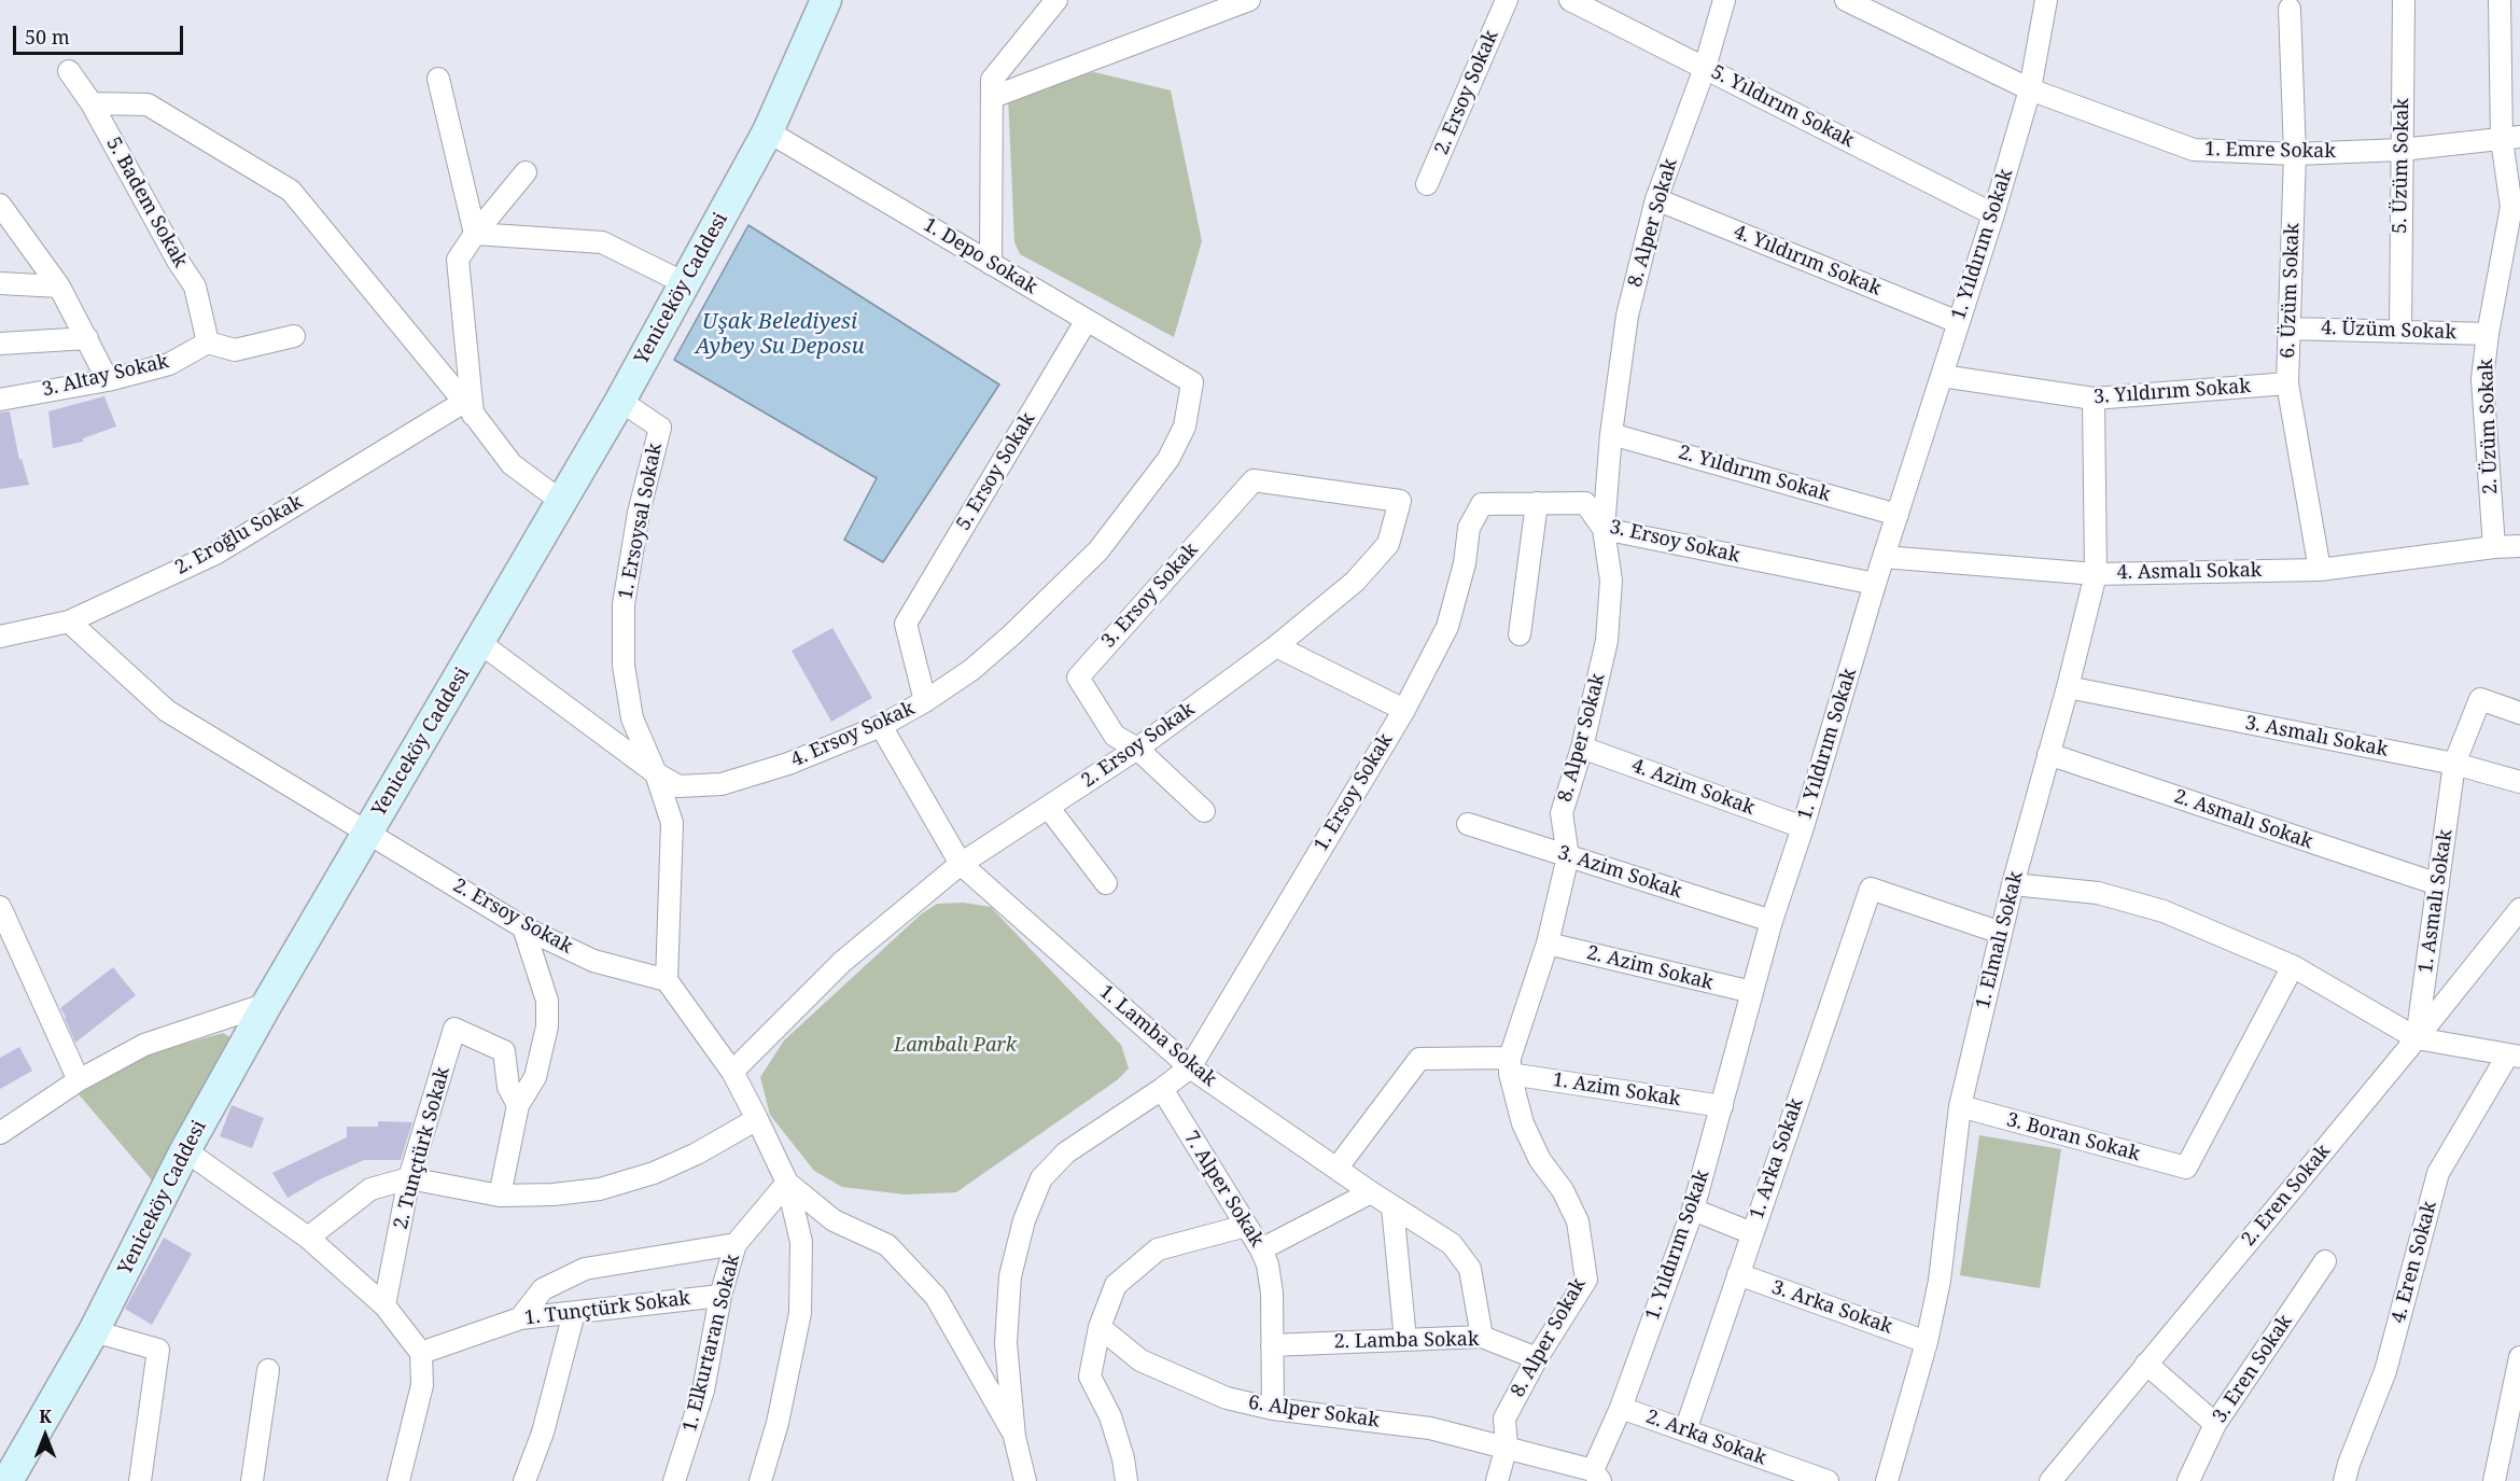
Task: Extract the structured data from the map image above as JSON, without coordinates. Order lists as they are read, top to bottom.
{
  "streets": {
    "street": [
      "2. Ersoy Sokak",
      "5. Yıldırım Sokak",
      "1. Emre Sokak",
      "5. Üzüm Sokak",
      "5. Badem Sokak",
      "8. Alper Sokak",
      "1. Yıldırım Sokak",
      "1. Depo Sokak",
      "4. Yıldırım Sokak",
      "Yeniceköy Caddesi",
      "6. Üzüm Sokak",
      "4. Üzüm Sokak",
      "3. Altay Sokak",
      "3. Yıldırım Sokak",
      "2. Üzüm Sokak",
      "5. Ersoy Sokak",
      "2. Yıldırım Sokak",
      "1. Ersoysal Sokak",
      "2. Eroğlu Sokak",
      "3. Ersoy Sokak",
      "4. Asmalı Sokak",
      "4. Ersoy Sokak",
      "3. Asmalı Sokak",
      "4. Azim Sokak",
      "1. Ersoy Sokak",
      "2. Asmalı Sokak",
      "3. Azim Sokak",
      "1. Asmalı Sokak",
      "1. Elmalı Sokak",
      "2. Azim Sokak",
      "1. Lamba Sokak",
      "1. Azim Sokak",
      "3. Boran Sokak",
      "2. Tunçtürk Sokak",
      "1. Arka Sokak",
      "7. Alper Sokak",
      "2. Eren Sokak",
      "4. Eren Sokak",
      "3. Arka Sokak",
      "1. Tunçtürk Sokak",
      "2. Lamba Sokak",
      "1. Elkurtaran Sokak",
      "3. Eren Sokak",
      "6. Alper Sokak",
      "2. Arka Sokak"
    ]
  },
  "crossings": [
    ["2. Ersoy Sokak", "Yeniceköy Caddesi"],
    ["2. Ersoy Sokak", "2. Eroğlu Sokak"],
    ["2. Ersoy Sokak", "3. Ersoy Sokak"],
    ["2. Ersoy Sokak", "1. Lamba Sokak"],
    ["5. Yıldırım Sokak", "8. Alper Sokak"],
    ["5. Yıldırım Sokak", "1. Yıldırım Sokak"],
    ["1. Emre Sokak", "5. Üzüm Sokak"],
    ["1. Emre Sokak", "1. Yıldırım Sokak"],
    ["1. Emre Sokak", "6. Üzüm Sokak"],
    ["1. Emre Sokak", "2. Üzüm Sokak"],
    ["5. Üzüm Sokak", "4. Üzüm Sokak"],
    ["5. Badem Sokak", "3. Altay Sokak"],
    ["8. Alper Sokak", "4. Yıldırım Sokak"],
    ["8. Alper Sokak", "2. Yıldırım Sokak"],
    ["8. Alper Sokak", "3. Ersoy Sokak"],
    ["8. Alper Sokak", "4. Azim Sokak"],
    ["8. Alper Sokak", "3. Azim Sokak"],
    ["8. Alper Sokak", "2. Azim Sokak"],
    ["8. Alper Sokak", "1. Azim Sokak"],
    ["8. Alper Sokak", "2. Lamba Sokak"],
    ["8. Alper Sokak", "6. Alper Sokak"],
    ["1. Yıldırım Sokak", "4. Yıldırım Sokak"],
    ["1. Yıldırım Sokak", "3. Yıldırım Sokak"],
    ["1. Yıldırım Sokak", "2. Yıldırım Sokak"],
    ["1. Yıldırım Sokak", "3. Ersoy Sokak"],
    ["1. Yıldırım Sokak", "4. Asmalı Sokak"],
    ["1. Yıldırım Sokak", "4. Azim Sokak"],
    ["1. Yıldırım Sokak", "3. Azim Sokak"],
    ["1. Yıldırım Sokak", "2. Azim Sokak"],
    ["1. Yıldırım Sokak", "1. Azim Sokak"],
    ["1. Yıldırım Sokak", "6. Alper Sokak"],
    ["1. Yıldırım Sokak", "2. Arka Sokak"],
    ["1. Depo Sokak", "Yeniceköy Caddesi"],
    ["1. Depo Sokak", "5. Ersoy Sokak"],
    ["1. Depo Sokak", "4. Ersoy Sokak"],
    ["Yeniceköy Caddesi", "1. Ersoysal Sokak"],
    ["Yeniceköy Caddesi", "4. Ersoy Sokak"],
    ["6. Üzüm Sokak", "4. Üzüm Sokak"],
    ["6. Üzüm Sokak", "3. Yıldırım Sokak"],
    ["6. Üzüm Sokak", "4. Asmalı Sokak"],
    ["4. Üzüm Sokak", "2. Üzüm Sokak"],
    ["3. Yıldırım Sokak", "1. Elmalı Sokak"],
    ["2. Üzüm Sokak", "4. Asmalı Sokak"],
    ["5. Ersoy Sokak", "4. Ersoy Sokak"],
    ["1. Ersoysal Sokak", "4. Ersoy Sokak"],
    ["3. Ersoy Sokak", "1. Ersoy Sokak"],
    ["4. Asmalı Sokak", "1. Elmalı Sokak"],
    ["4. Ersoy Sokak", "1. Lamba Sokak"],
    ["3. Asmalı Sokak", "1. Asmalı Sokak"],
    ["3. Asmalı Sokak", "1. Elmalı Sokak"],
    ["1. Ersoy Sokak", "1. Lamba Sokak"],
    ["2. Asmalı Sokak", "1. Asmalı Sokak"],
    ["2. Asmalı Sokak", "1. Elmalı Sokak"],
    ["1. Asmalı Sokak", "2. Eren Sokak"],
    ["1. Elmalı Sokak", "3. Boran Sokak"],
    ["1. Elmalı Sokak", "1. Arka Sokak"],
    ["1. Elmalı Sokak", "3. Arka Sokak"],
    ["1. Lamba Sokak", "1. Azim Sokak"],
    ["1. Lamba Sokak", "2. Lamba Sokak"],
    ["1. Arka Sokak", "3. Arka Sokak"],
    ["1. Arka Sokak", "2. Arka Sokak"],
    ["7. Alper Sokak", "2. Lamba Sokak"],
    ["7. Alper Sokak", "6. Alper Sokak"],
    ["1. Tunçtürk Sokak", "1. Elkurtaran Sokak"]
  ],
  "water": ["Uşak Belediyesi Aybey Su Deposu"],
  "parks": ["Lambalı Park"],
  "scale_bar": "50 m",
  "north": "top"
}
